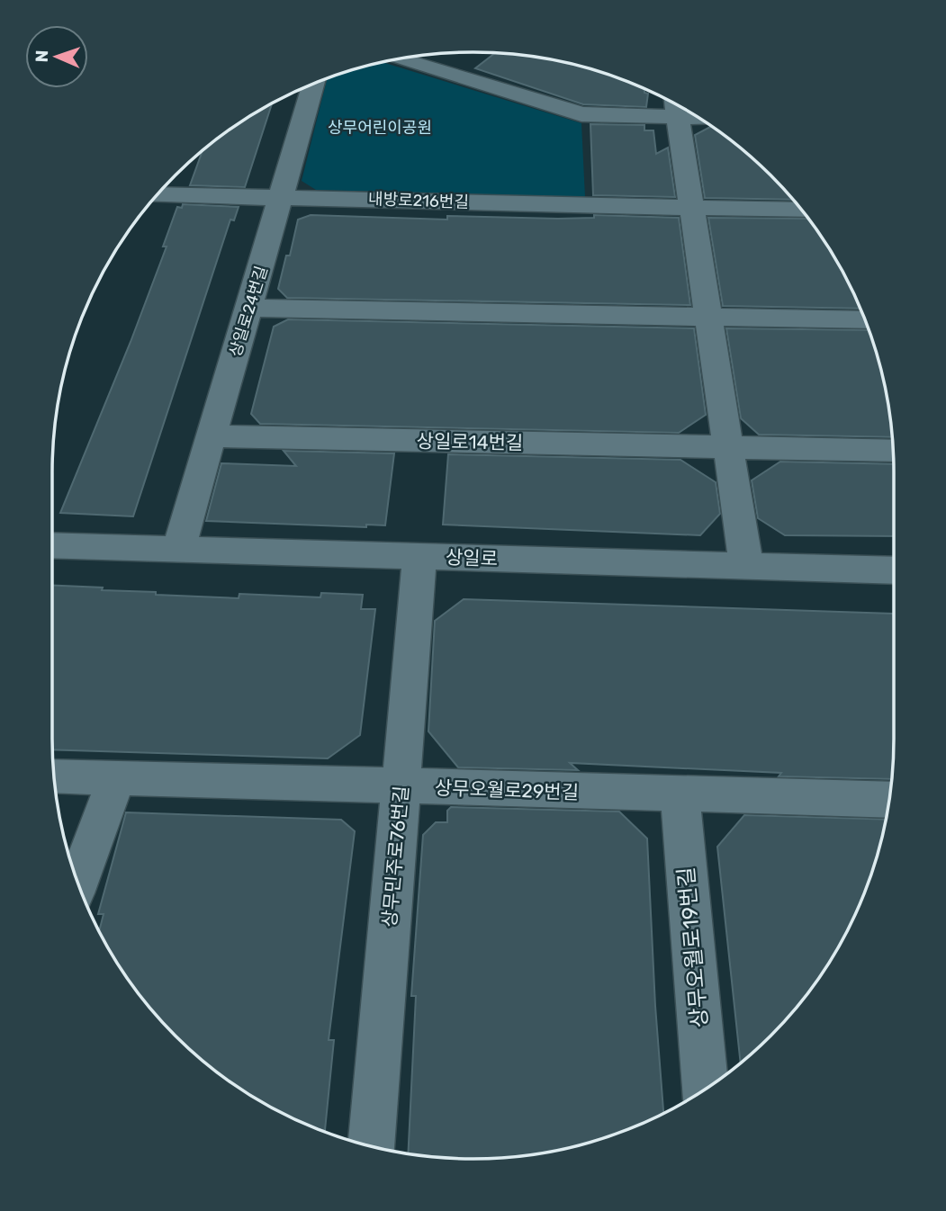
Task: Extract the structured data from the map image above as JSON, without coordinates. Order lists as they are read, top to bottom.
{
  "streets": {
    "street": [
      "내방로216번길",
      "상일로24번길",
      "상일로14번길",
      "상일로",
      "상무오월로29번길",
      "상무민주로76번길",
      "상무오월로19번길"
    ]
  },
  "crossings": [
    ["내방로216번길", "상일로24번길"],
    ["상일로24번길", "상일로14번길"],
    ["상일로24번길", "상일로"],
    ["상일로", "상무민주로76번길"],
    ["상무오월로29번길", "상무민주로76번길"],
    ["상무오월로29번길", "상무오월로19번길"]
  ],
  "parks": ["상무어린이공원"],
  "north": "left"
}
